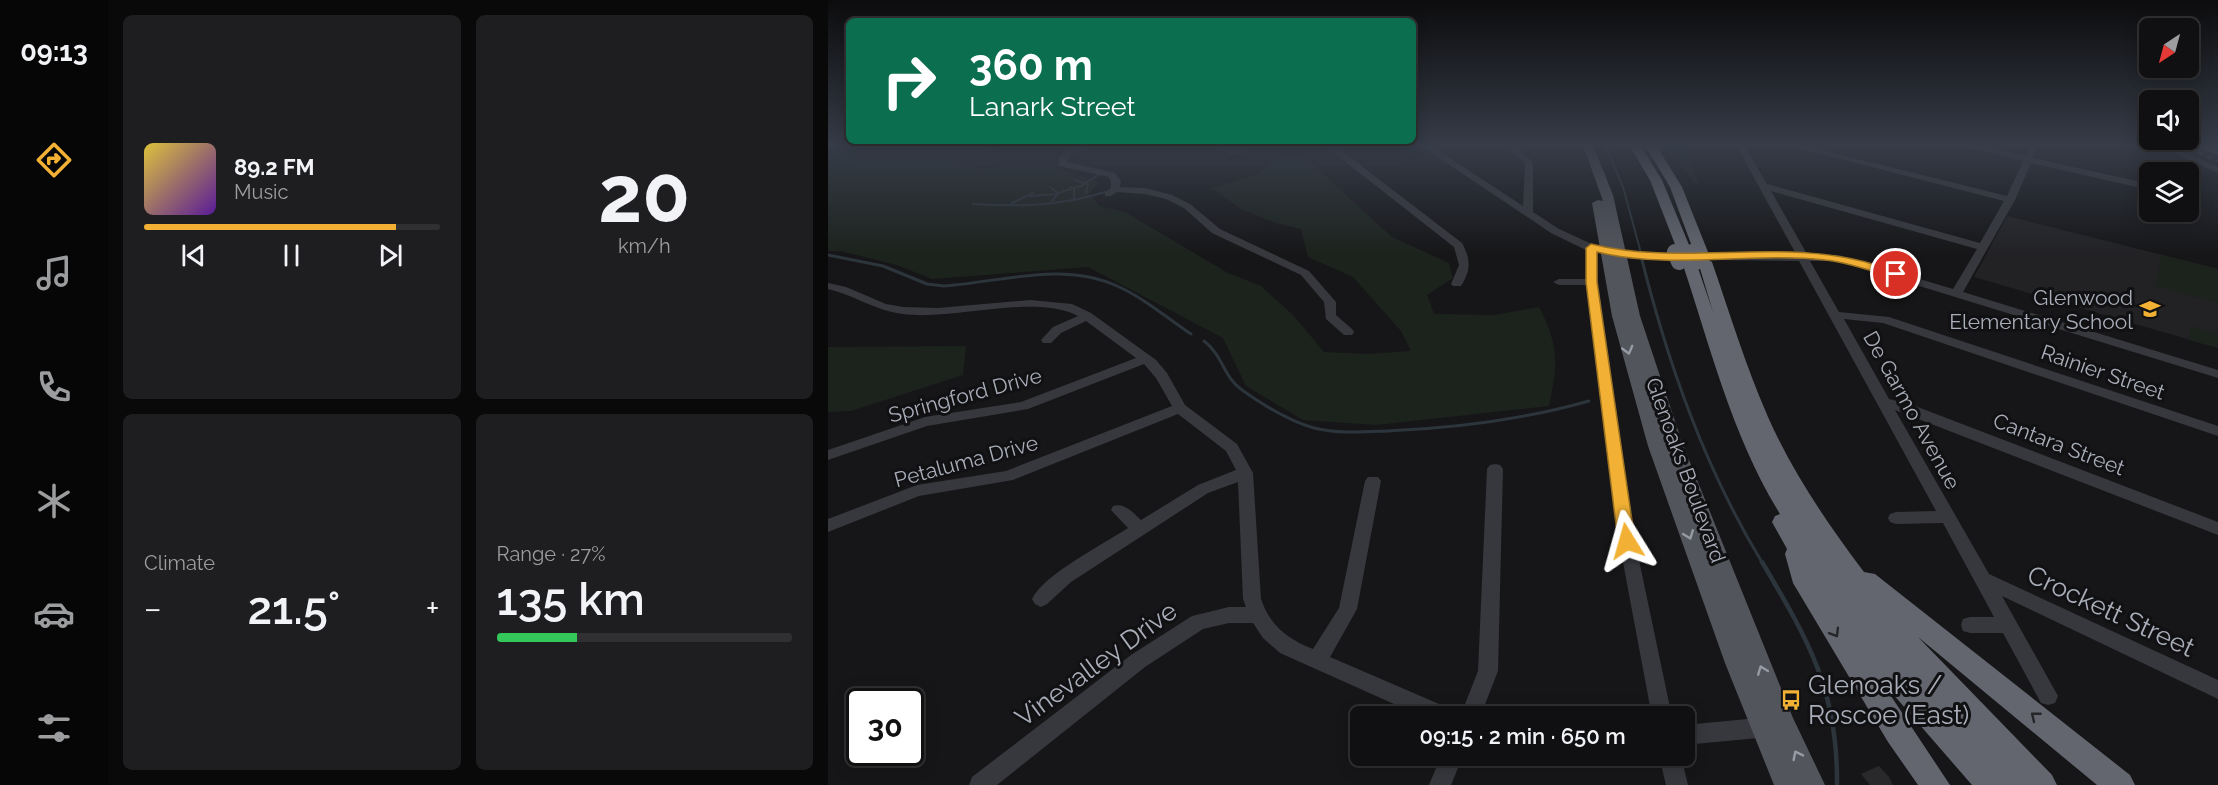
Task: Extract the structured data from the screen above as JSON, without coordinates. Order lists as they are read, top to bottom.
{
  "streets": {
    "main road": ["Glenoaks Boulevard"],
    "street": [
      "Rainier Street",
      "Springford Drive",
      "De Garmo Avenue",
      "Cantara Street",
      "Petaluma Drive",
      "Crockett Street",
      "Vinevalley Drive"
    ]
  },
  "crossings": [
    ["Rainier Street", "De Garmo Avenue"],
    ["De Garmo Avenue", "Cantara Street"],
    ["De Garmo Avenue", "Crockett Street"]
  ],
  "places": {
    "school or university": ["Glenwood Elementary School"],
    "bus stop": ["Glenoaks / Roscoe (East)"]
  },
  "north": "bottom left",
  "page": {
    "tabs": "09:13",
    "tile": [
      ["20", "km/h"],
      "Climate",
      ["Range · 27%", "135 km"]
    ],
    "turn": ["360 m", "Lanark Street"],
    "song": ["89.2 FM", "Music"],
    "heat": ["−", "21.5°", "+"],
    "limit": "30",
    "trip": "09:15 · 2 min · 650 m"
  }
}
